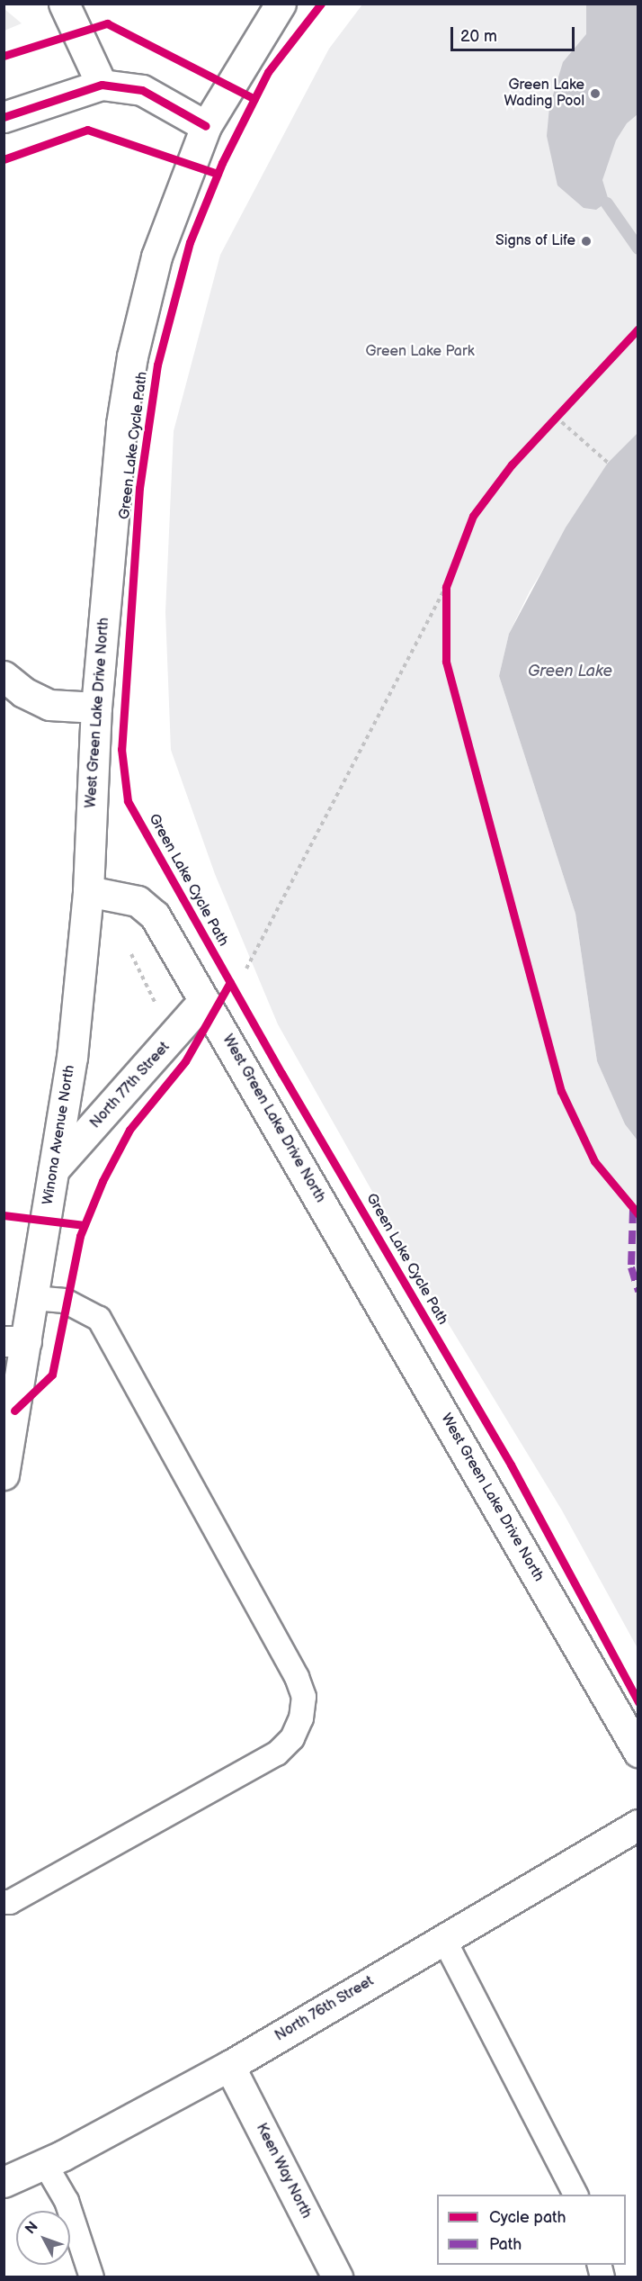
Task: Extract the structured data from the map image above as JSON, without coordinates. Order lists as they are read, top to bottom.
{
  "streets": {
    "street": [
      "West Green Lake Drive North",
      "North 77th Street",
      "Winona Avenue North",
      "North 76th Street",
      "Keen Way North"
    ],
    "cycle path": ["Green Lake Cycle Path"]
  },
  "crossings": [
    ["West Green Lake Drive North", "North 77th Street"],
    ["West Green Lake Drive North", "Winona Avenue North"],
    ["North 77th Street", "Winona Avenue North"],
    ["North 76th Street", "Keen Way North"]
  ],
  "water": ["Green Lake"],
  "parks": ["Green Lake Park"],
  "places": ["Green Lake Wading Pool", "Signs of Life"],
  "legend": ["Cycle path", "Path"],
  "scale_bar": "20 m",
  "north": "top left"
}
